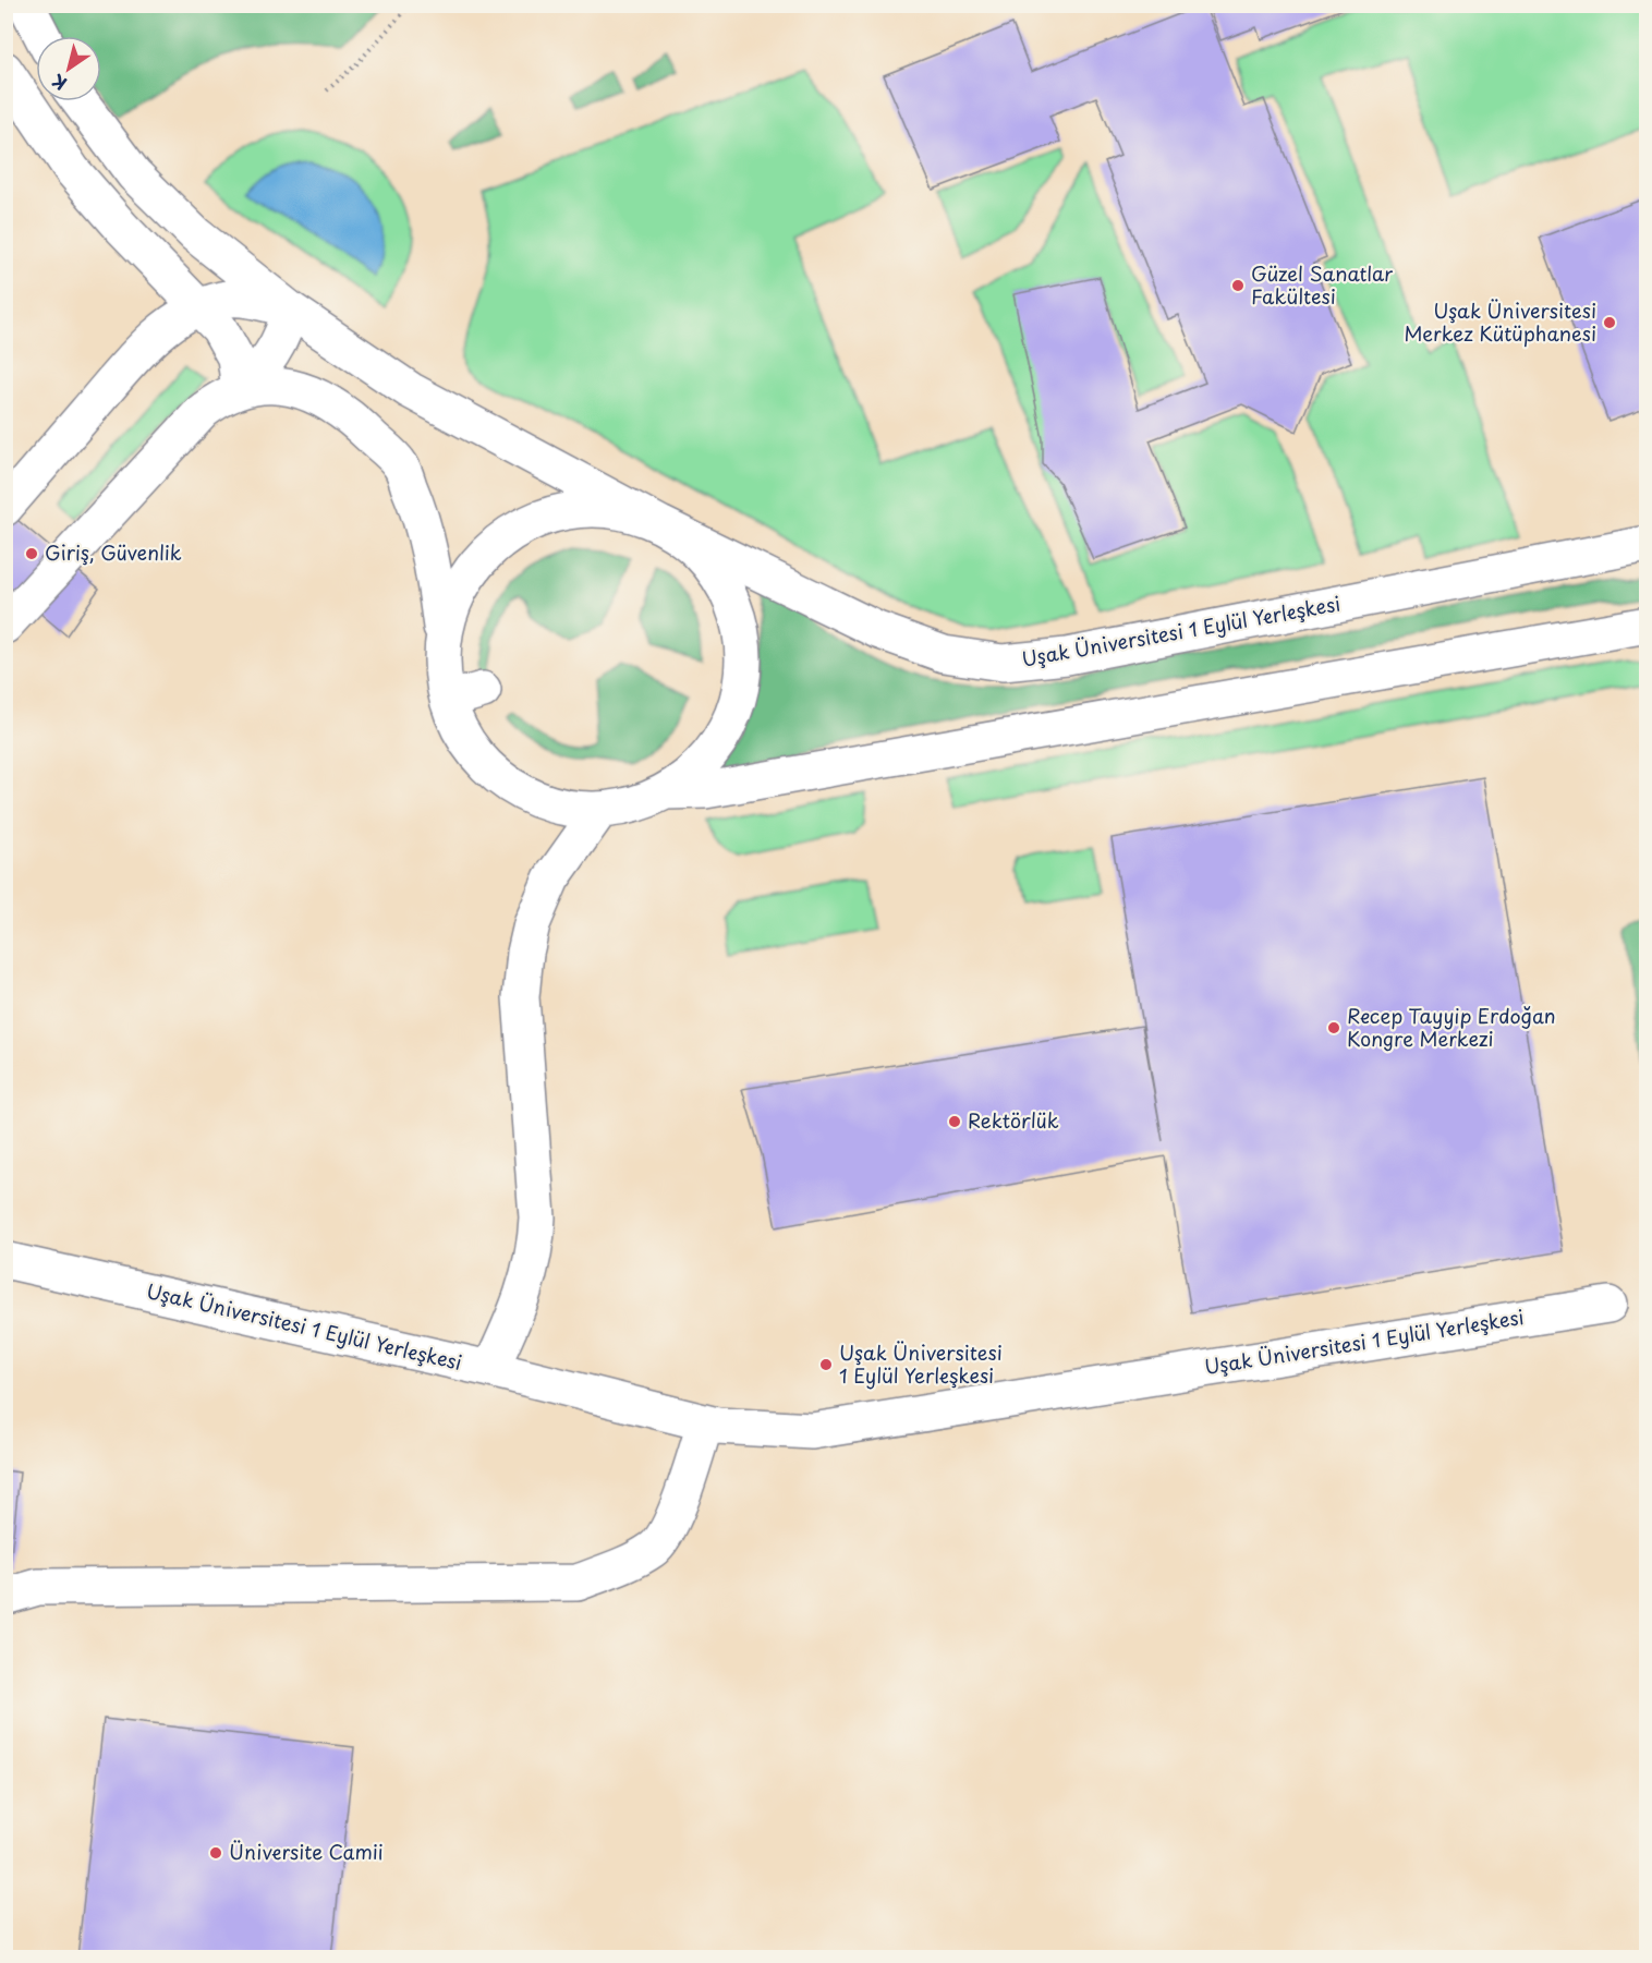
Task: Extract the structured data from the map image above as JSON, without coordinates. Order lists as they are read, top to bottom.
{
  "streets": {
    "street": ["Uşak Üniversitesi 1 Eylül Yerleşkesi"]
  },
  "places": [
    "Güzel Sanatlar Fakültesi",
    "Uşak Üniversitesi Merkez Kütüphanesi",
    "Giriş, Güvenlik",
    "Recep Tayyip Erdoğan Kongre Merkezi",
    "Rektörlük",
    "Uşak Üniversitesi 1 Eylül Yerleşkesi",
    "Üniversite Camii"
  ],
  "north": "bottom left"
}
